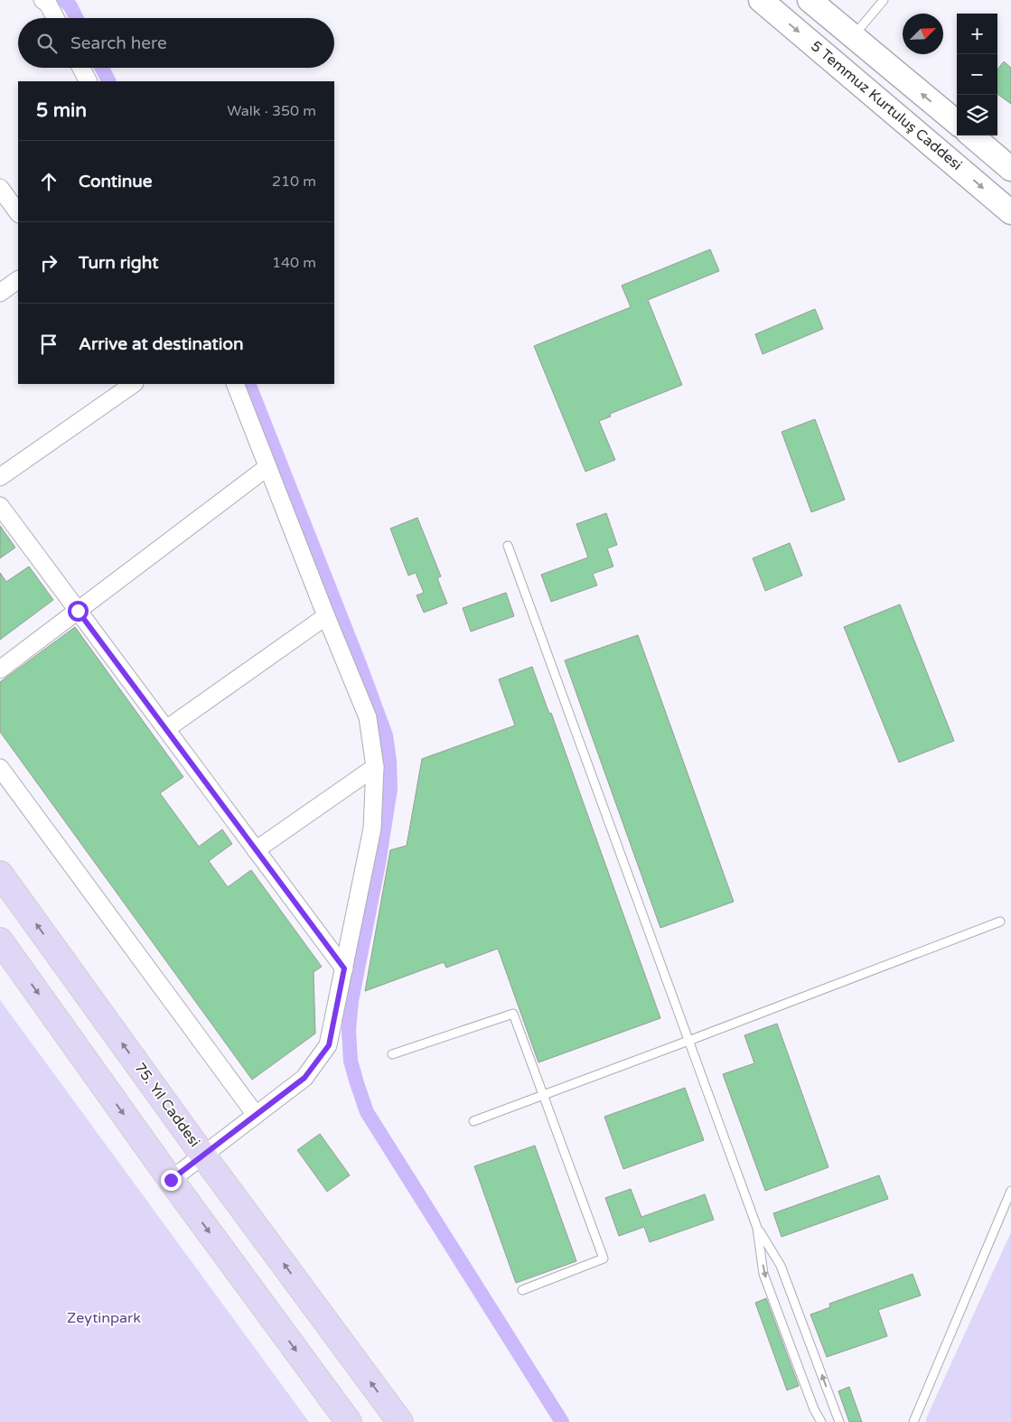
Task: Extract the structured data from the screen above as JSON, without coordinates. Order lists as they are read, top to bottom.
{
  "streets": {
    "main road": ["5 Temmuz Kurtuluş Caddesi", "75. Yıl Caddesi"]
  },
  "parks": ["Zeytinpark"],
  "north": "top right",
  "page": {
    "map_buttons": ["+", "−"],
    "search": "Search here",
    "heading": ["5 min", "Walk · 350 m"],
    "list": [
      ["Continue", "210 m"],
      ["Turn right", "140 m"],
      "Arrive at destination"
    ]
  }
}
